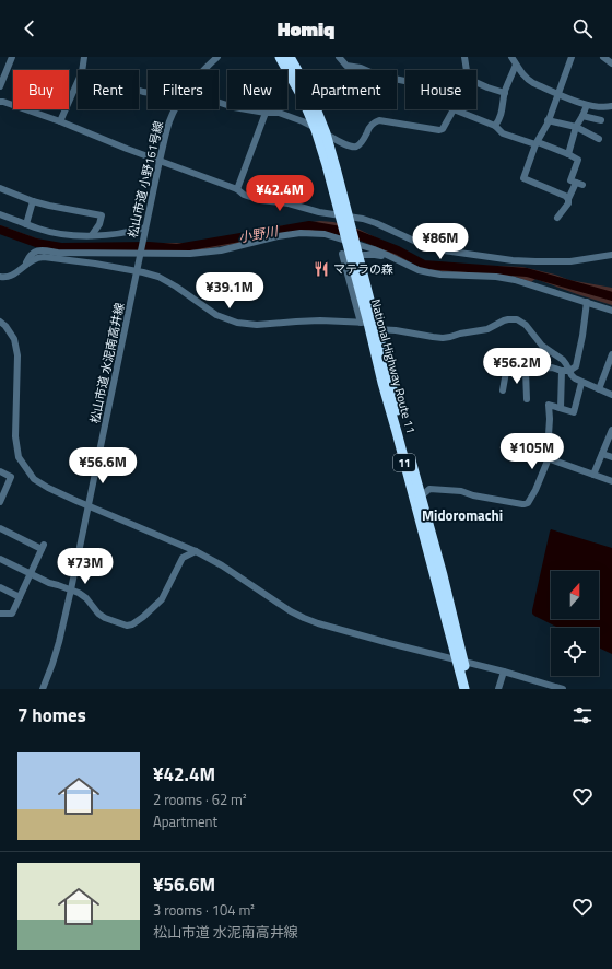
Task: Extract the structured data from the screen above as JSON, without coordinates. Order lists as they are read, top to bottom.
{
  "streets": {
    "highway": ["National Highway Route 11", "11"],
    "street": ["松山市道 小野161号線", "松山市道 水泥南高井線"]
  },
  "crossings": [
    ["松山市道 小野161号線", "松山市道 水泥南高井線"]
  ],
  "districts": ["Midoromachi"],
  "water": ["小野川"],
  "places": {
    "restaurant": ["マテラの森"]
  },
  "north": "top",
  "page": {
    "header": "Homiq",
    "chip": [
      "Buy",
      "Rent",
      "Filters",
      "New",
      "Apartment",
      "House"
    ],
    "price": [
      "¥42.4M",
      "¥86M",
      "¥39.1M",
      "¥56.2M",
      "¥105M",
      "¥56.6M",
      "¥73M"
    ],
    "heading": "7 homes",
    "list": [
      {
        "name": "¥42.4M",
        "note": "2 rooms · 62 m² · Apartment"
      },
      {
        "name": "¥56.6M",
        "note": "3 rooms · 104 m² · 松山市道 水泥南高井線"
      }
    ]
  }
}
